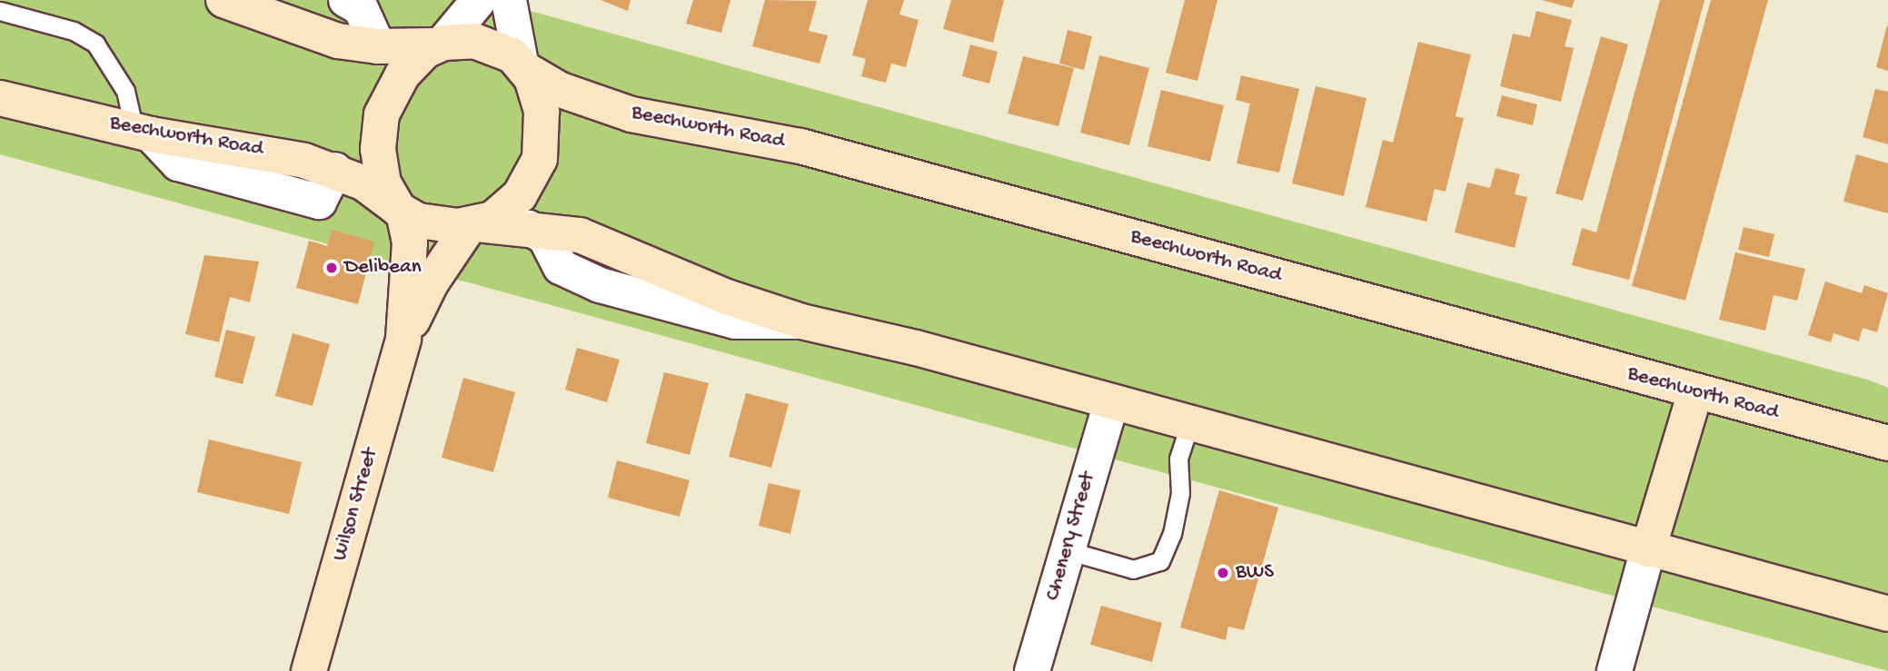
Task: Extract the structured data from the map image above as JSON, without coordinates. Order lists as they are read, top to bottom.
{
  "streets": {
    "main road": ["Beechworth Road", "Wilson Street"],
    "street": ["Chenery Street"]
  },
  "crossings": [
    ["Beechworth Road", "Wilson Street"]
  ],
  "places": ["Delibean", "BWS"]
}
